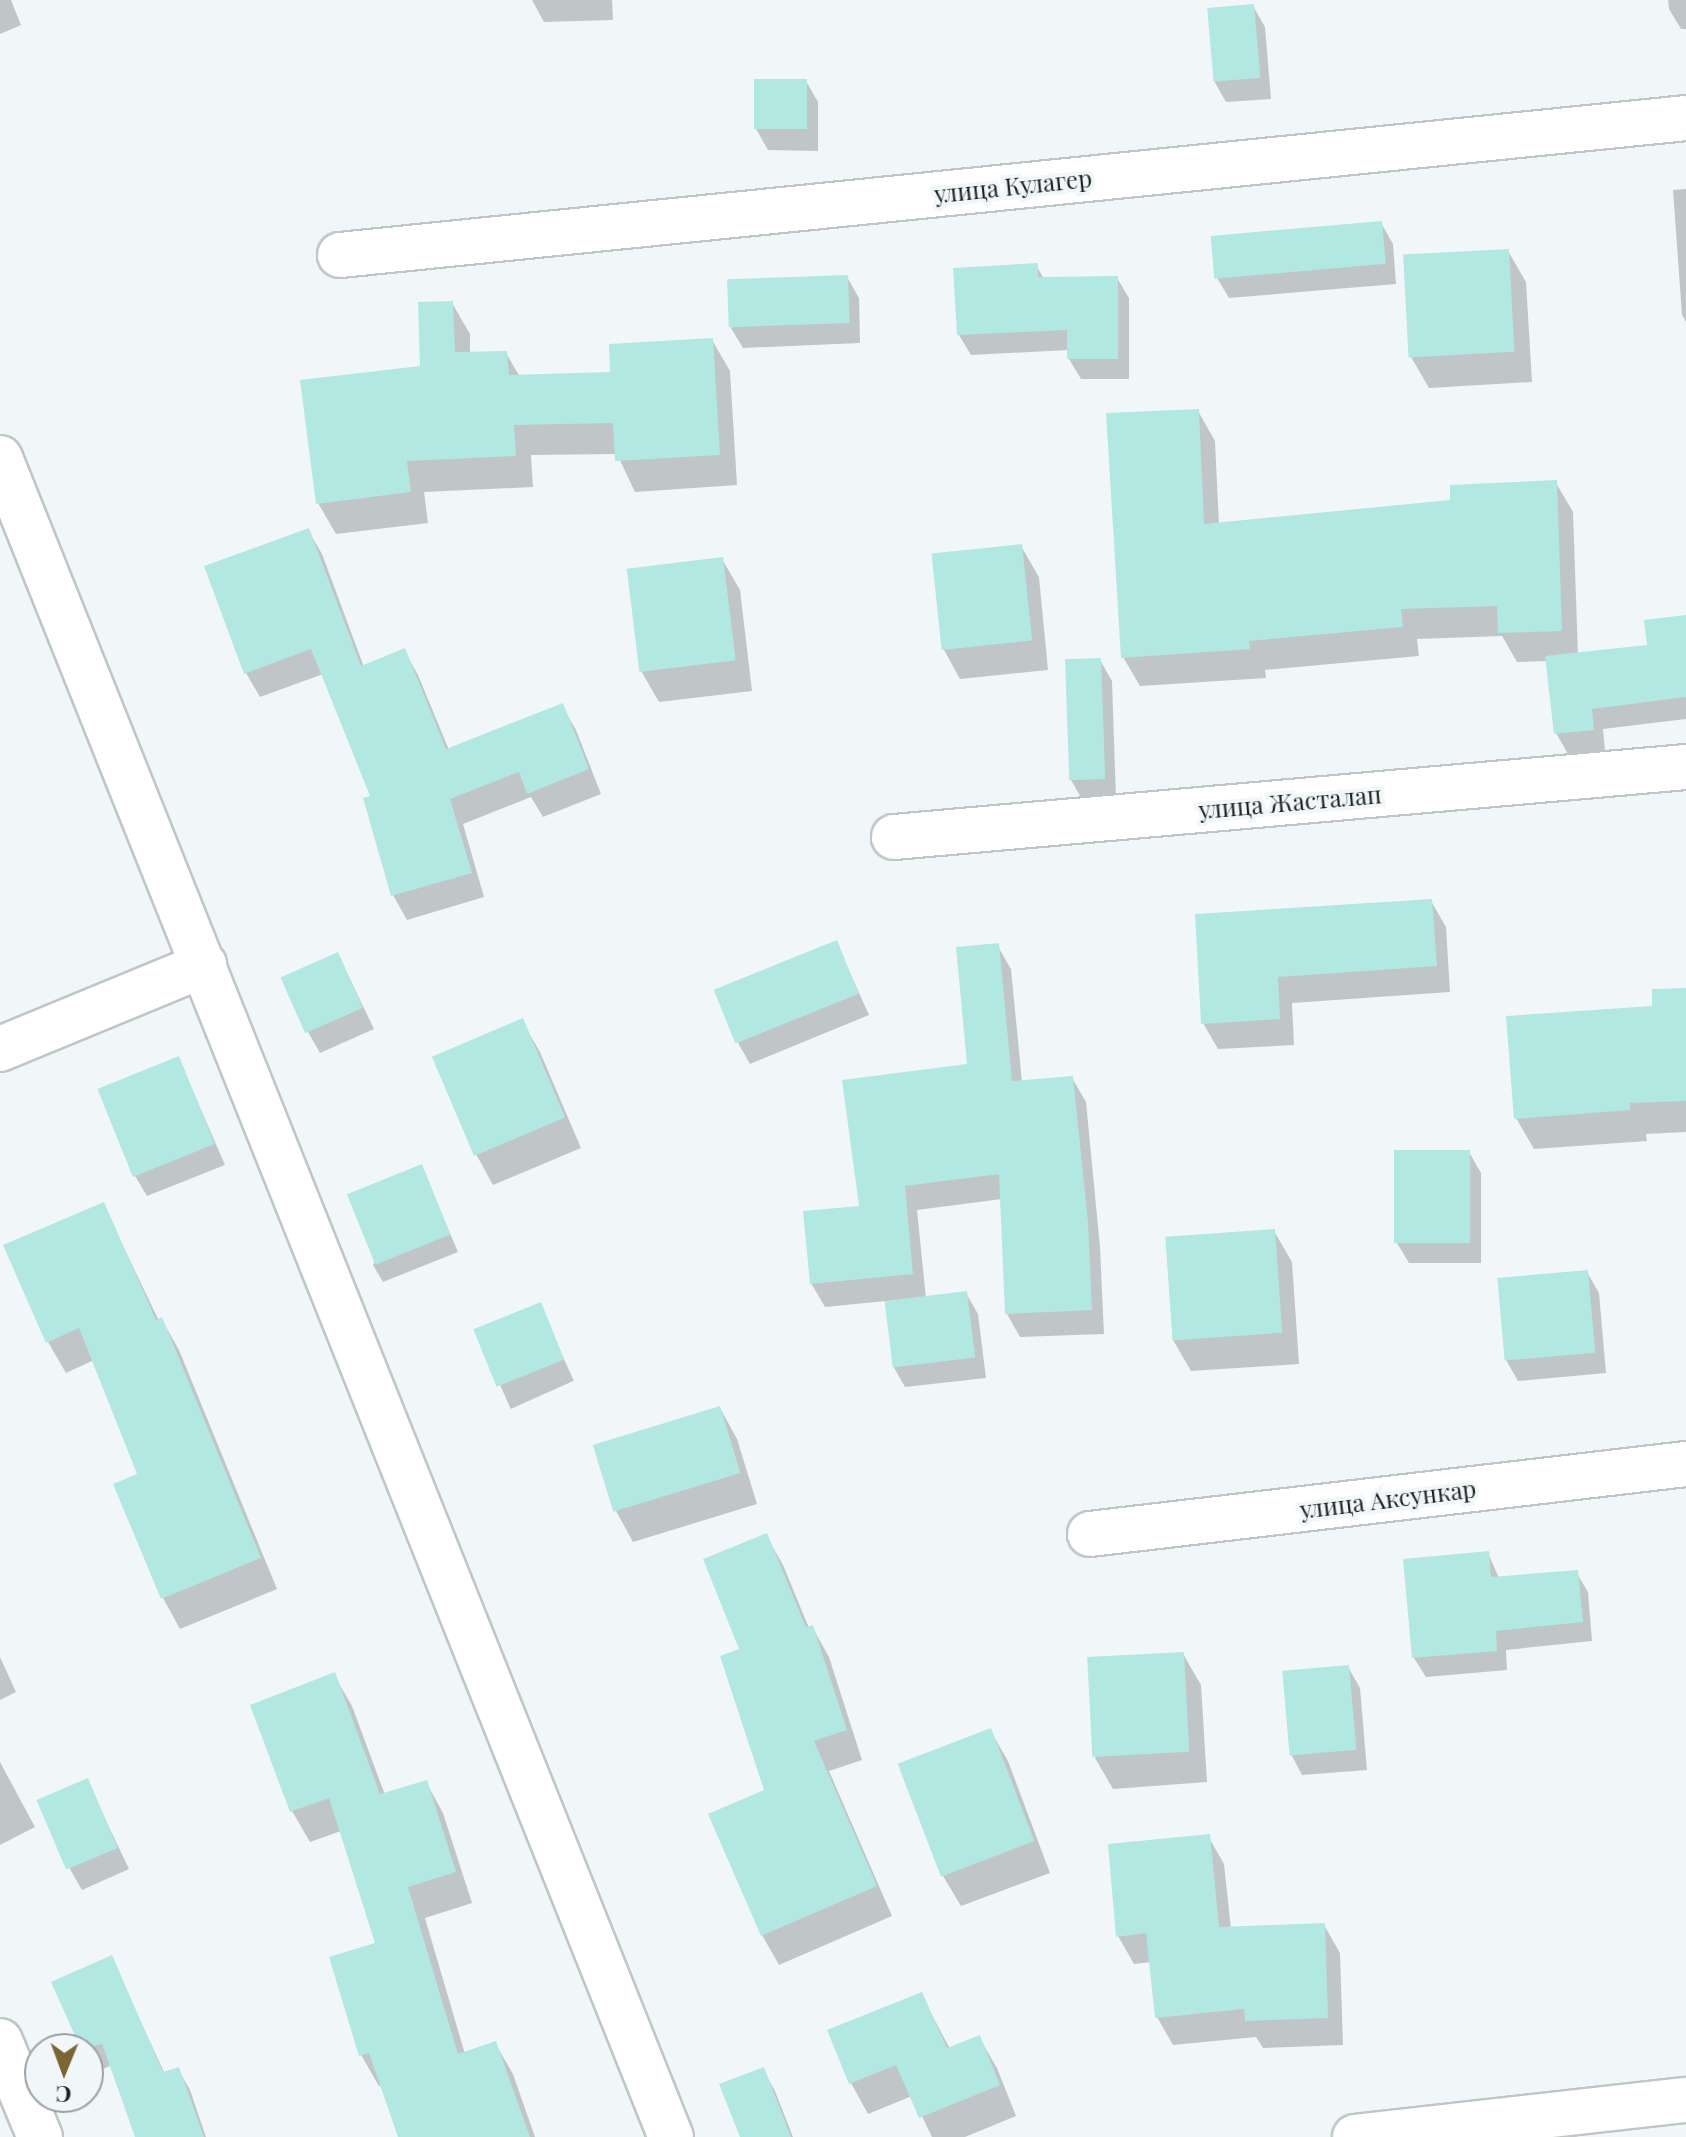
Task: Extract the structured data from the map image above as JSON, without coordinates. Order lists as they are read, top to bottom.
{
  "streets": {
    "street": ["улица Кулагер", "улица Жасталап", "улица Аксункар"]
  },
  "north": "bottom"
}
